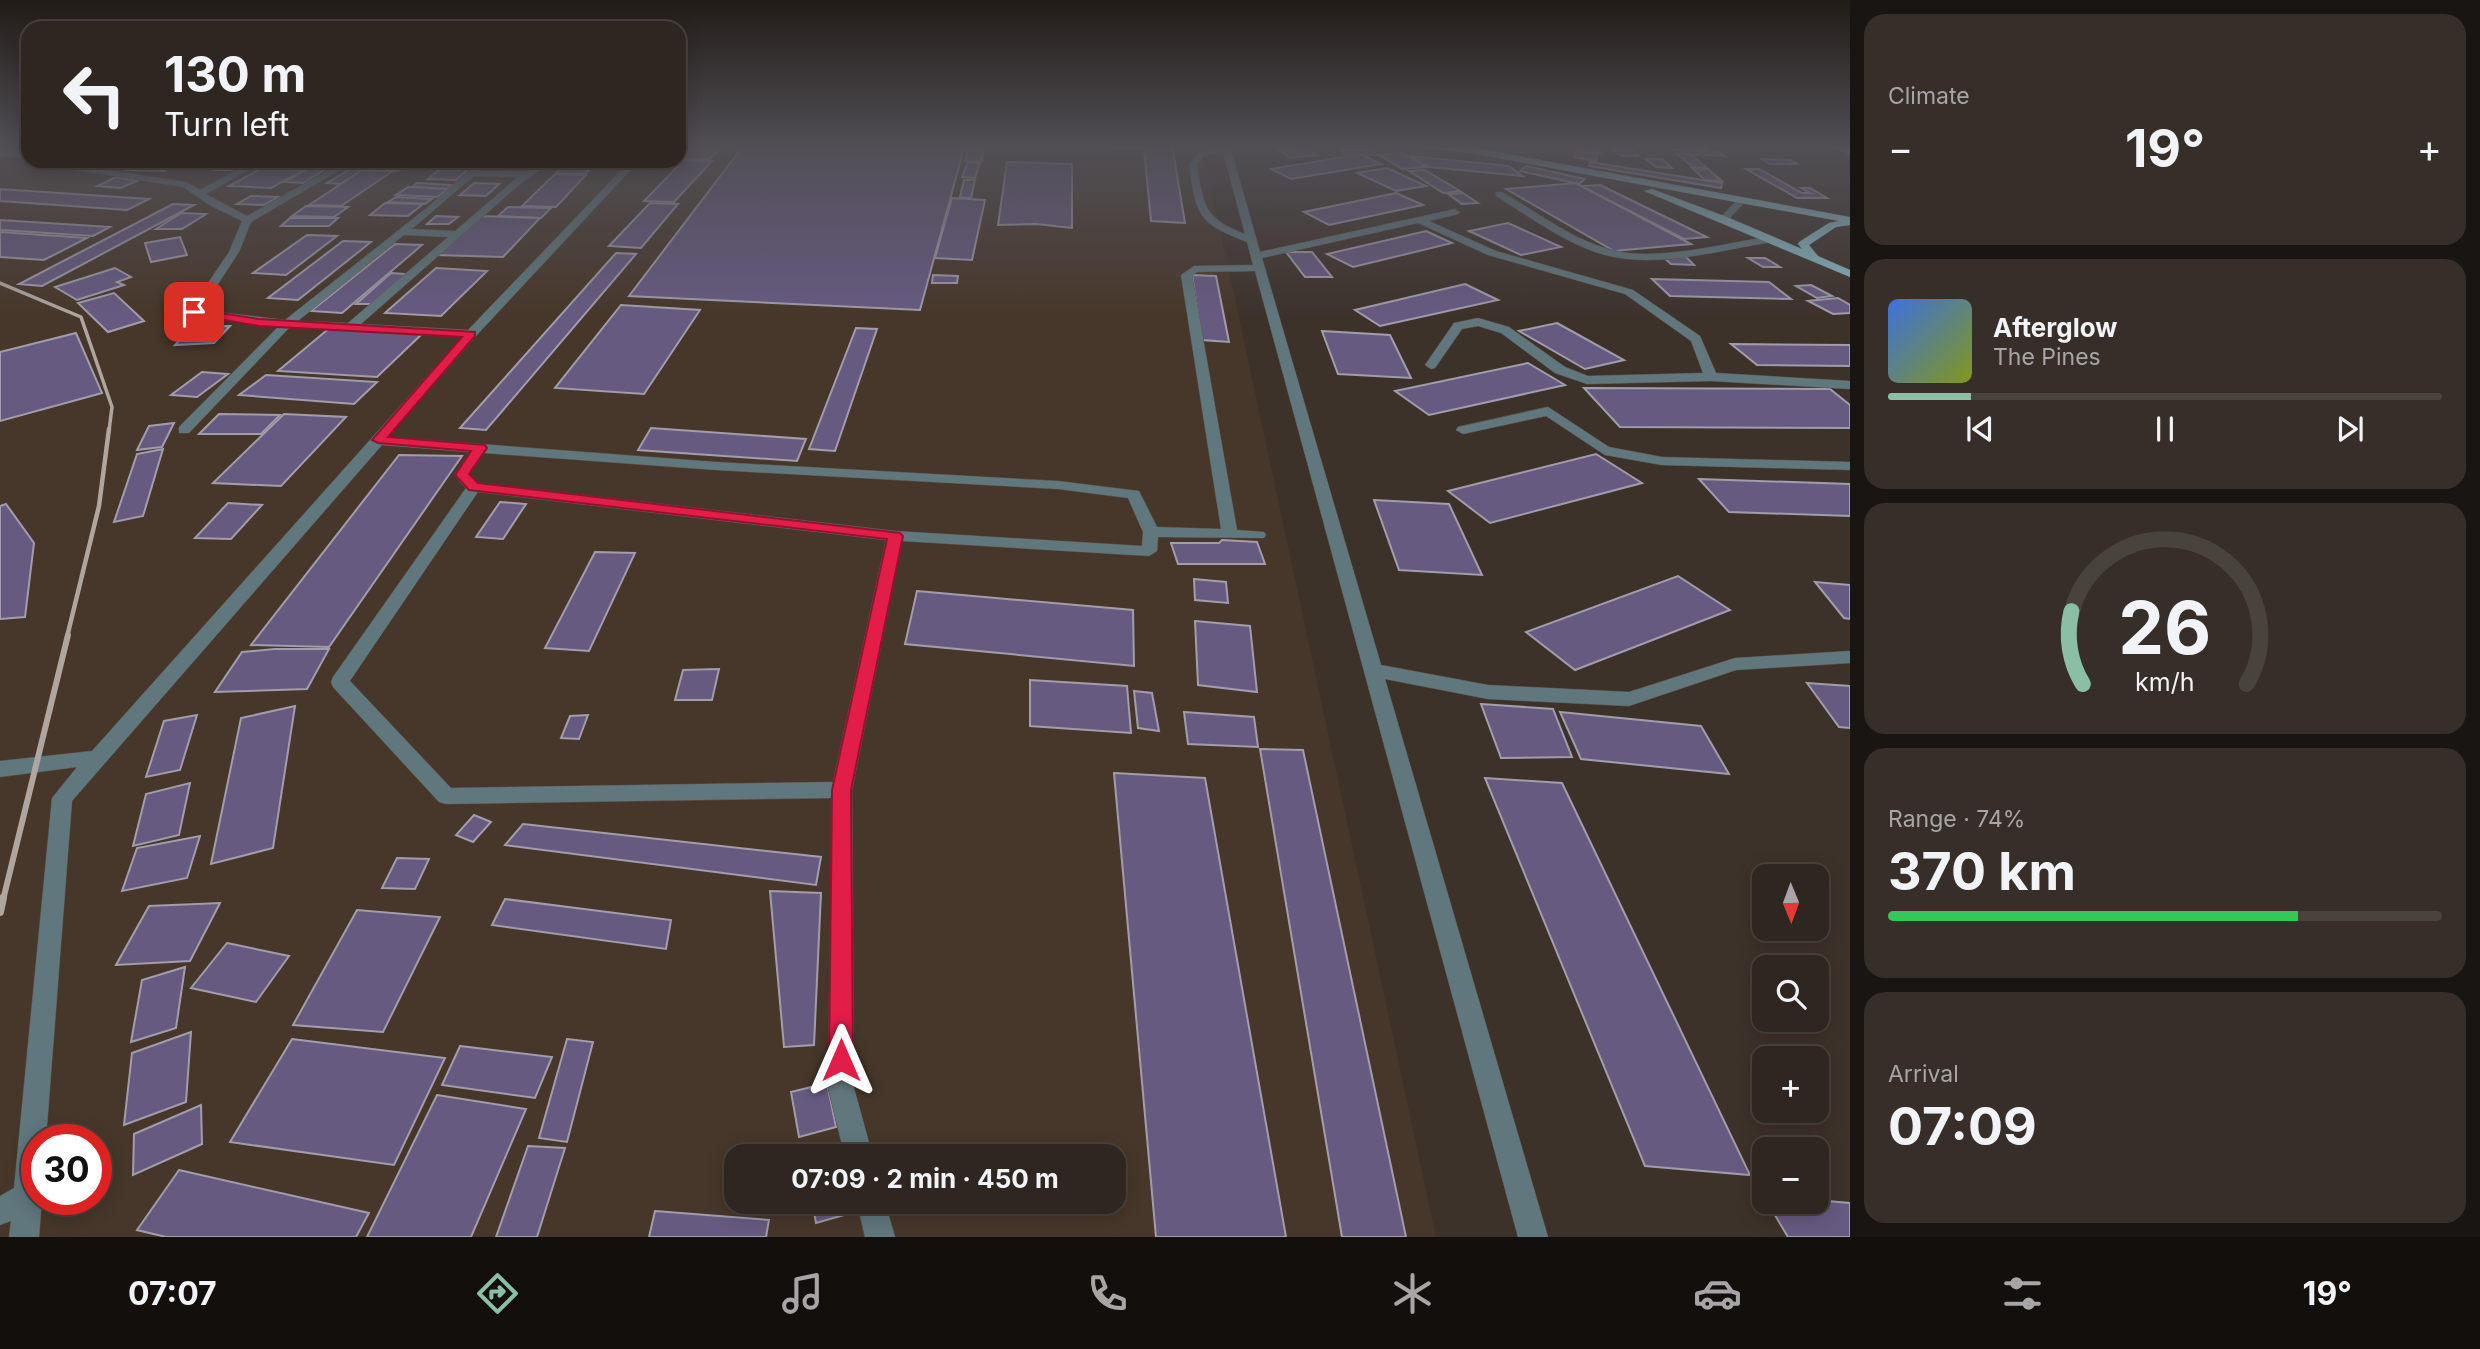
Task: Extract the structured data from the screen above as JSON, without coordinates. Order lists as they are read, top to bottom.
{
  "north": "bottom",
  "page": {
    "tile": [
      "Climate",
      ["Range · 74%", "370 km"],
      ["Arrival", "07:09"]
    ],
    "turn": ["130 m", "Turn left"],
    "heat": ["−", "19°", "+"],
    "song": ["Afterglow", "The Pines"],
    "map_buttons": ["+", "−"],
    "limit": "30",
    "trip": "07:09 · 2 min · 450 m",
    "tabs": ["07:07", "19°"],
    "gauge": ["26", "km/h"]
  }
}
